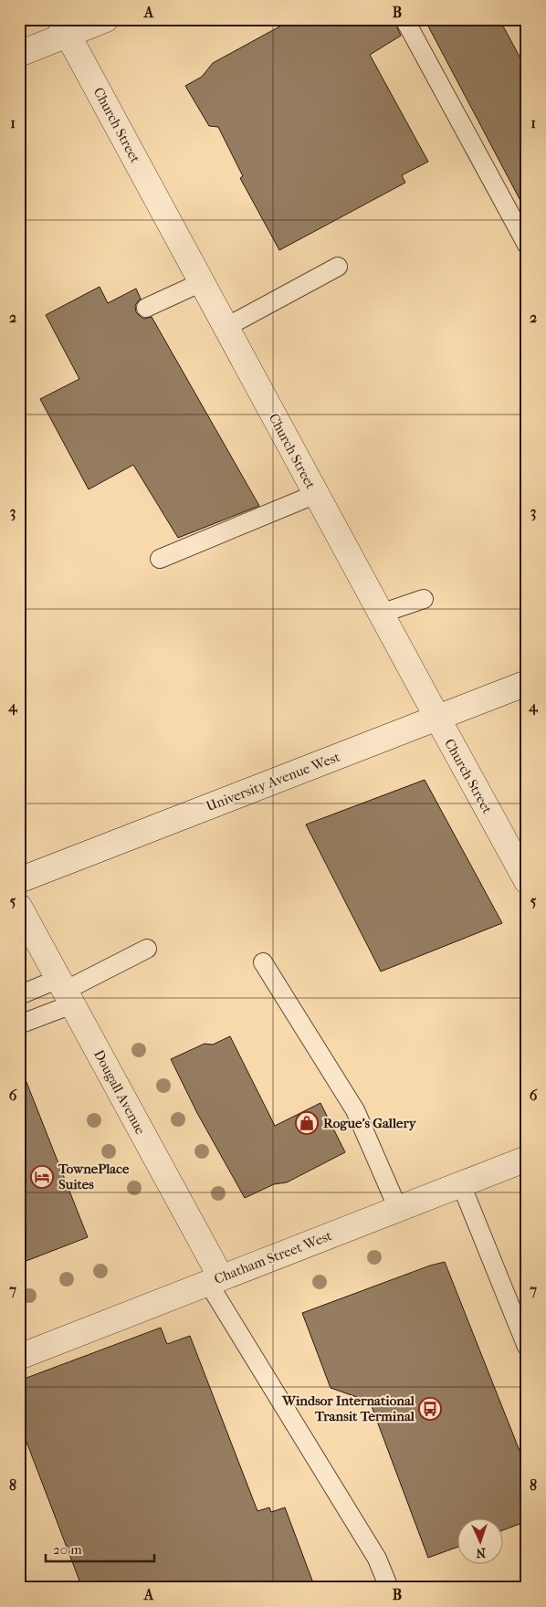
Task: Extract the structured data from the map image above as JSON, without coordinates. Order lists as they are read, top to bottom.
{
  "streets": {
    "street": [
      "Church Street",
      "University Avenue West",
      "Dougall Avenue",
      "Chatham Street West"
    ]
  },
  "crossings": [
    ["Church Street", "University Avenue West"],
    ["Dougall Avenue", "Chatham Street West"]
  ],
  "places": {
    "shop": ["Rogue's Gallery"],
    "hotel": ["TownePlace Suites"],
    "bus stop": ["Windsor International Transit Terminal"]
  },
  "scale_bar": "20 m",
  "north": "bottom",
  "grid": {
    "columns": ["A", "B"],
    "rows": [
      "1",
      "2",
      "3",
      "4",
      "5",
      "6",
      "7",
      "8"
    ]
  }
}
